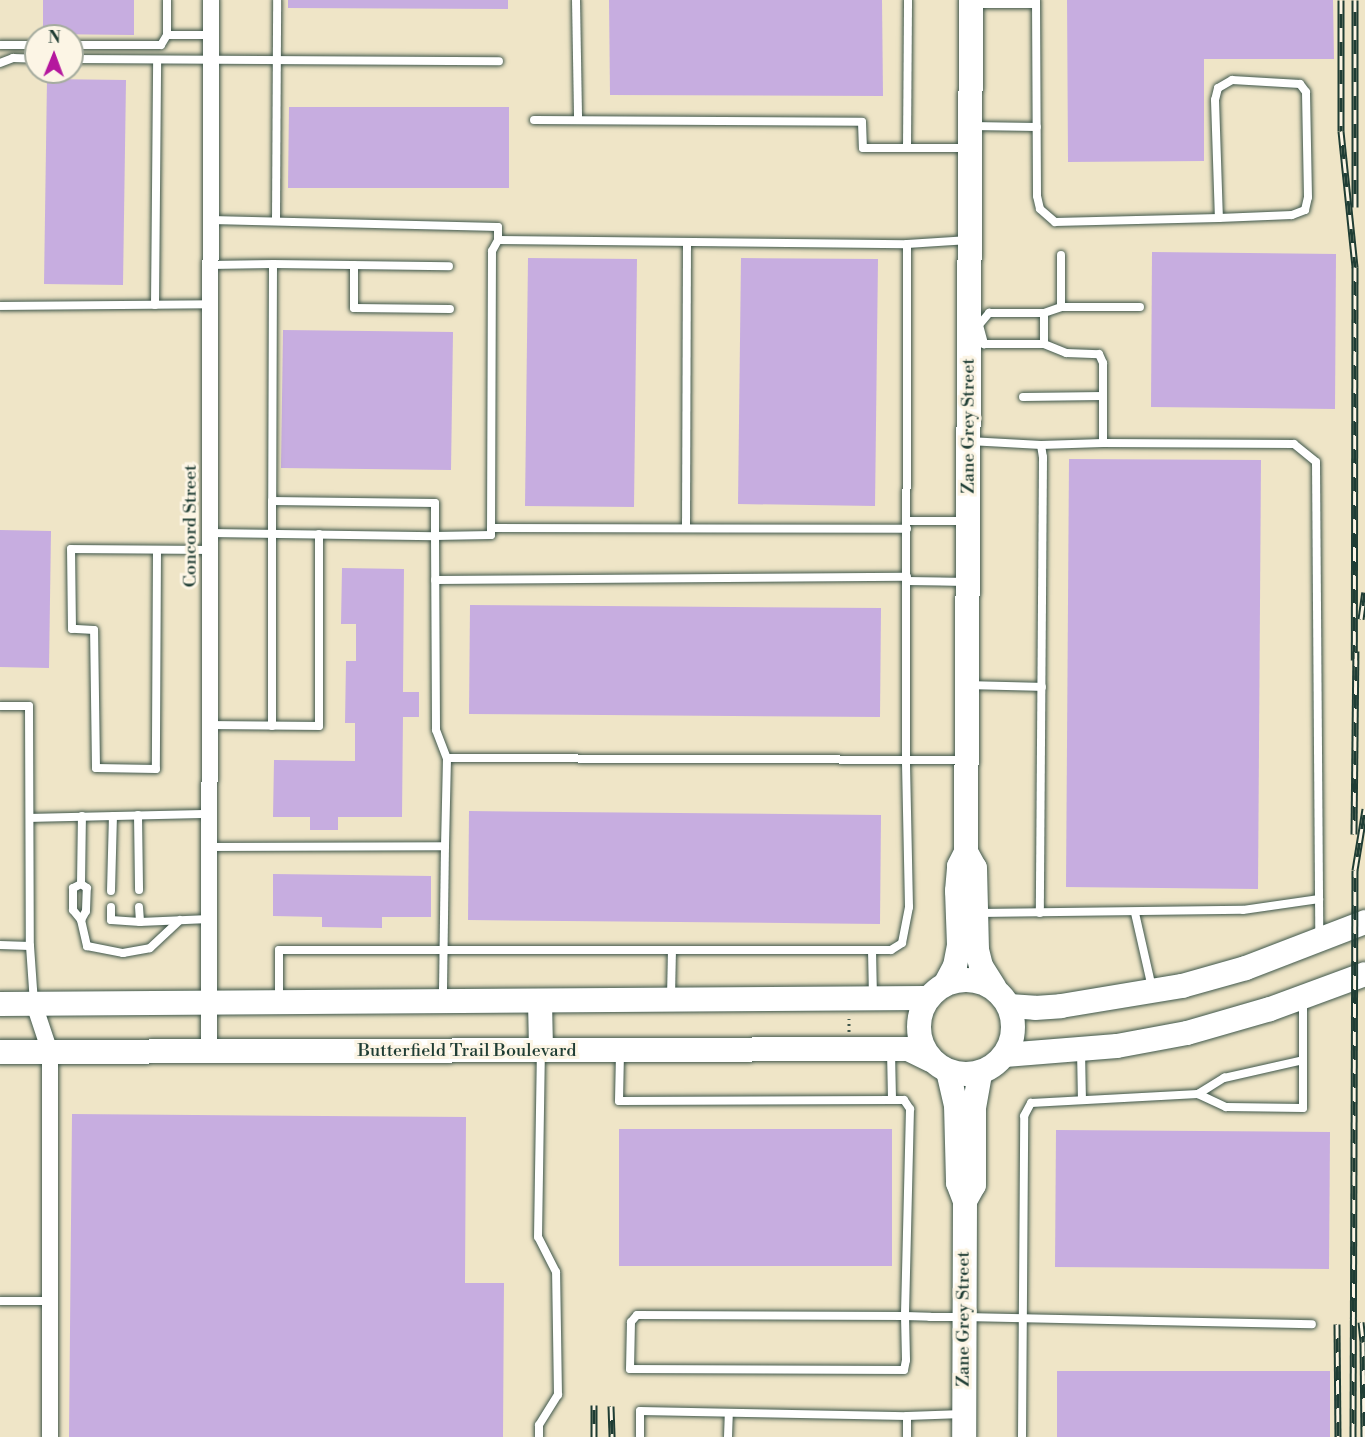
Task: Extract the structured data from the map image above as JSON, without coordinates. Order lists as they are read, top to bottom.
{
  "streets": {
    "street": ["Zane Grey Street", "Concord Street", "Butterfield Trail Boulevard"]
  },
  "crossings": [
    ["Zane Grey Street", "Butterfield Trail Boulevard"],
    ["Concord Street", "Butterfield Trail Boulevard"]
  ],
  "north": "top"
}
